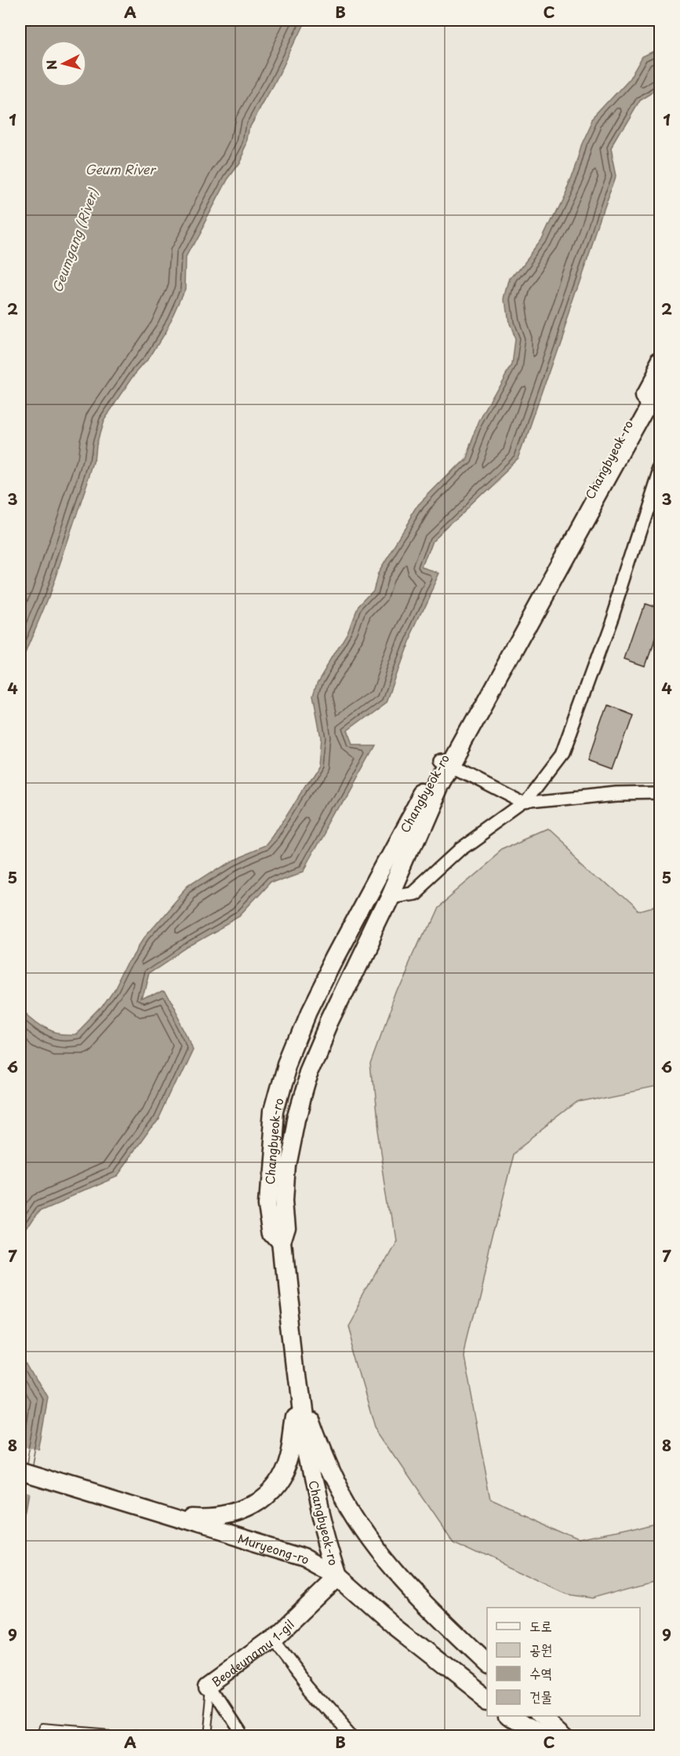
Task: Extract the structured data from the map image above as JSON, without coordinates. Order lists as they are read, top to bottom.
{
  "streets": {
    "main road": ["Changbyeok-ro", "Muryeong-ro", "Beodeunamu 1-gil"]
  },
  "crossings": [
    ["Changbyeok-ro", "Muryeong-ro"],
    ["Changbyeok-ro", "Beodeunamu 1-gil"],
    ["Muryeong-ro", "Beodeunamu 1-gil"]
  ],
  "water": ["Geum River", "Geumgang (River)"],
  "legend": [
    "도로",
    "공원",
    "수역",
    "건물"
  ],
  "north": "left",
  "grid": {
    "columns": ["A", "B", "C"],
    "rows": [
      "1",
      "2",
      "3",
      "4",
      "5",
      "6",
      "7",
      "8",
      "9"
    ]
  }
}
